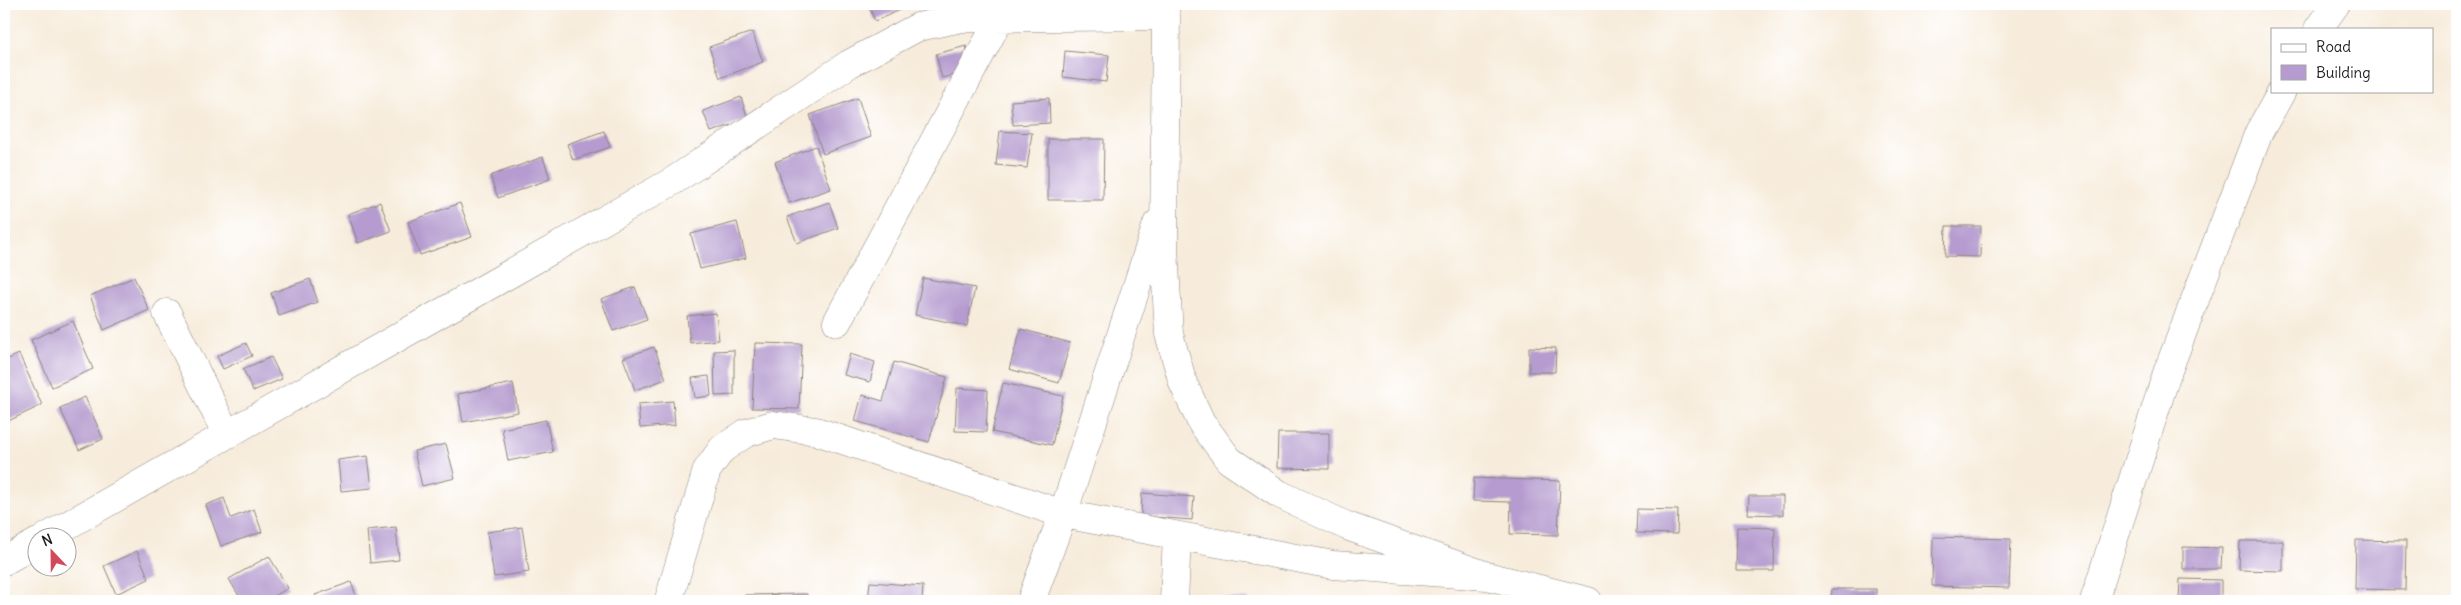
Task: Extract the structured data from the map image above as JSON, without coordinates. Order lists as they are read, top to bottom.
{
  "legend": ["Road", "Building"],
  "north": "top"
}
